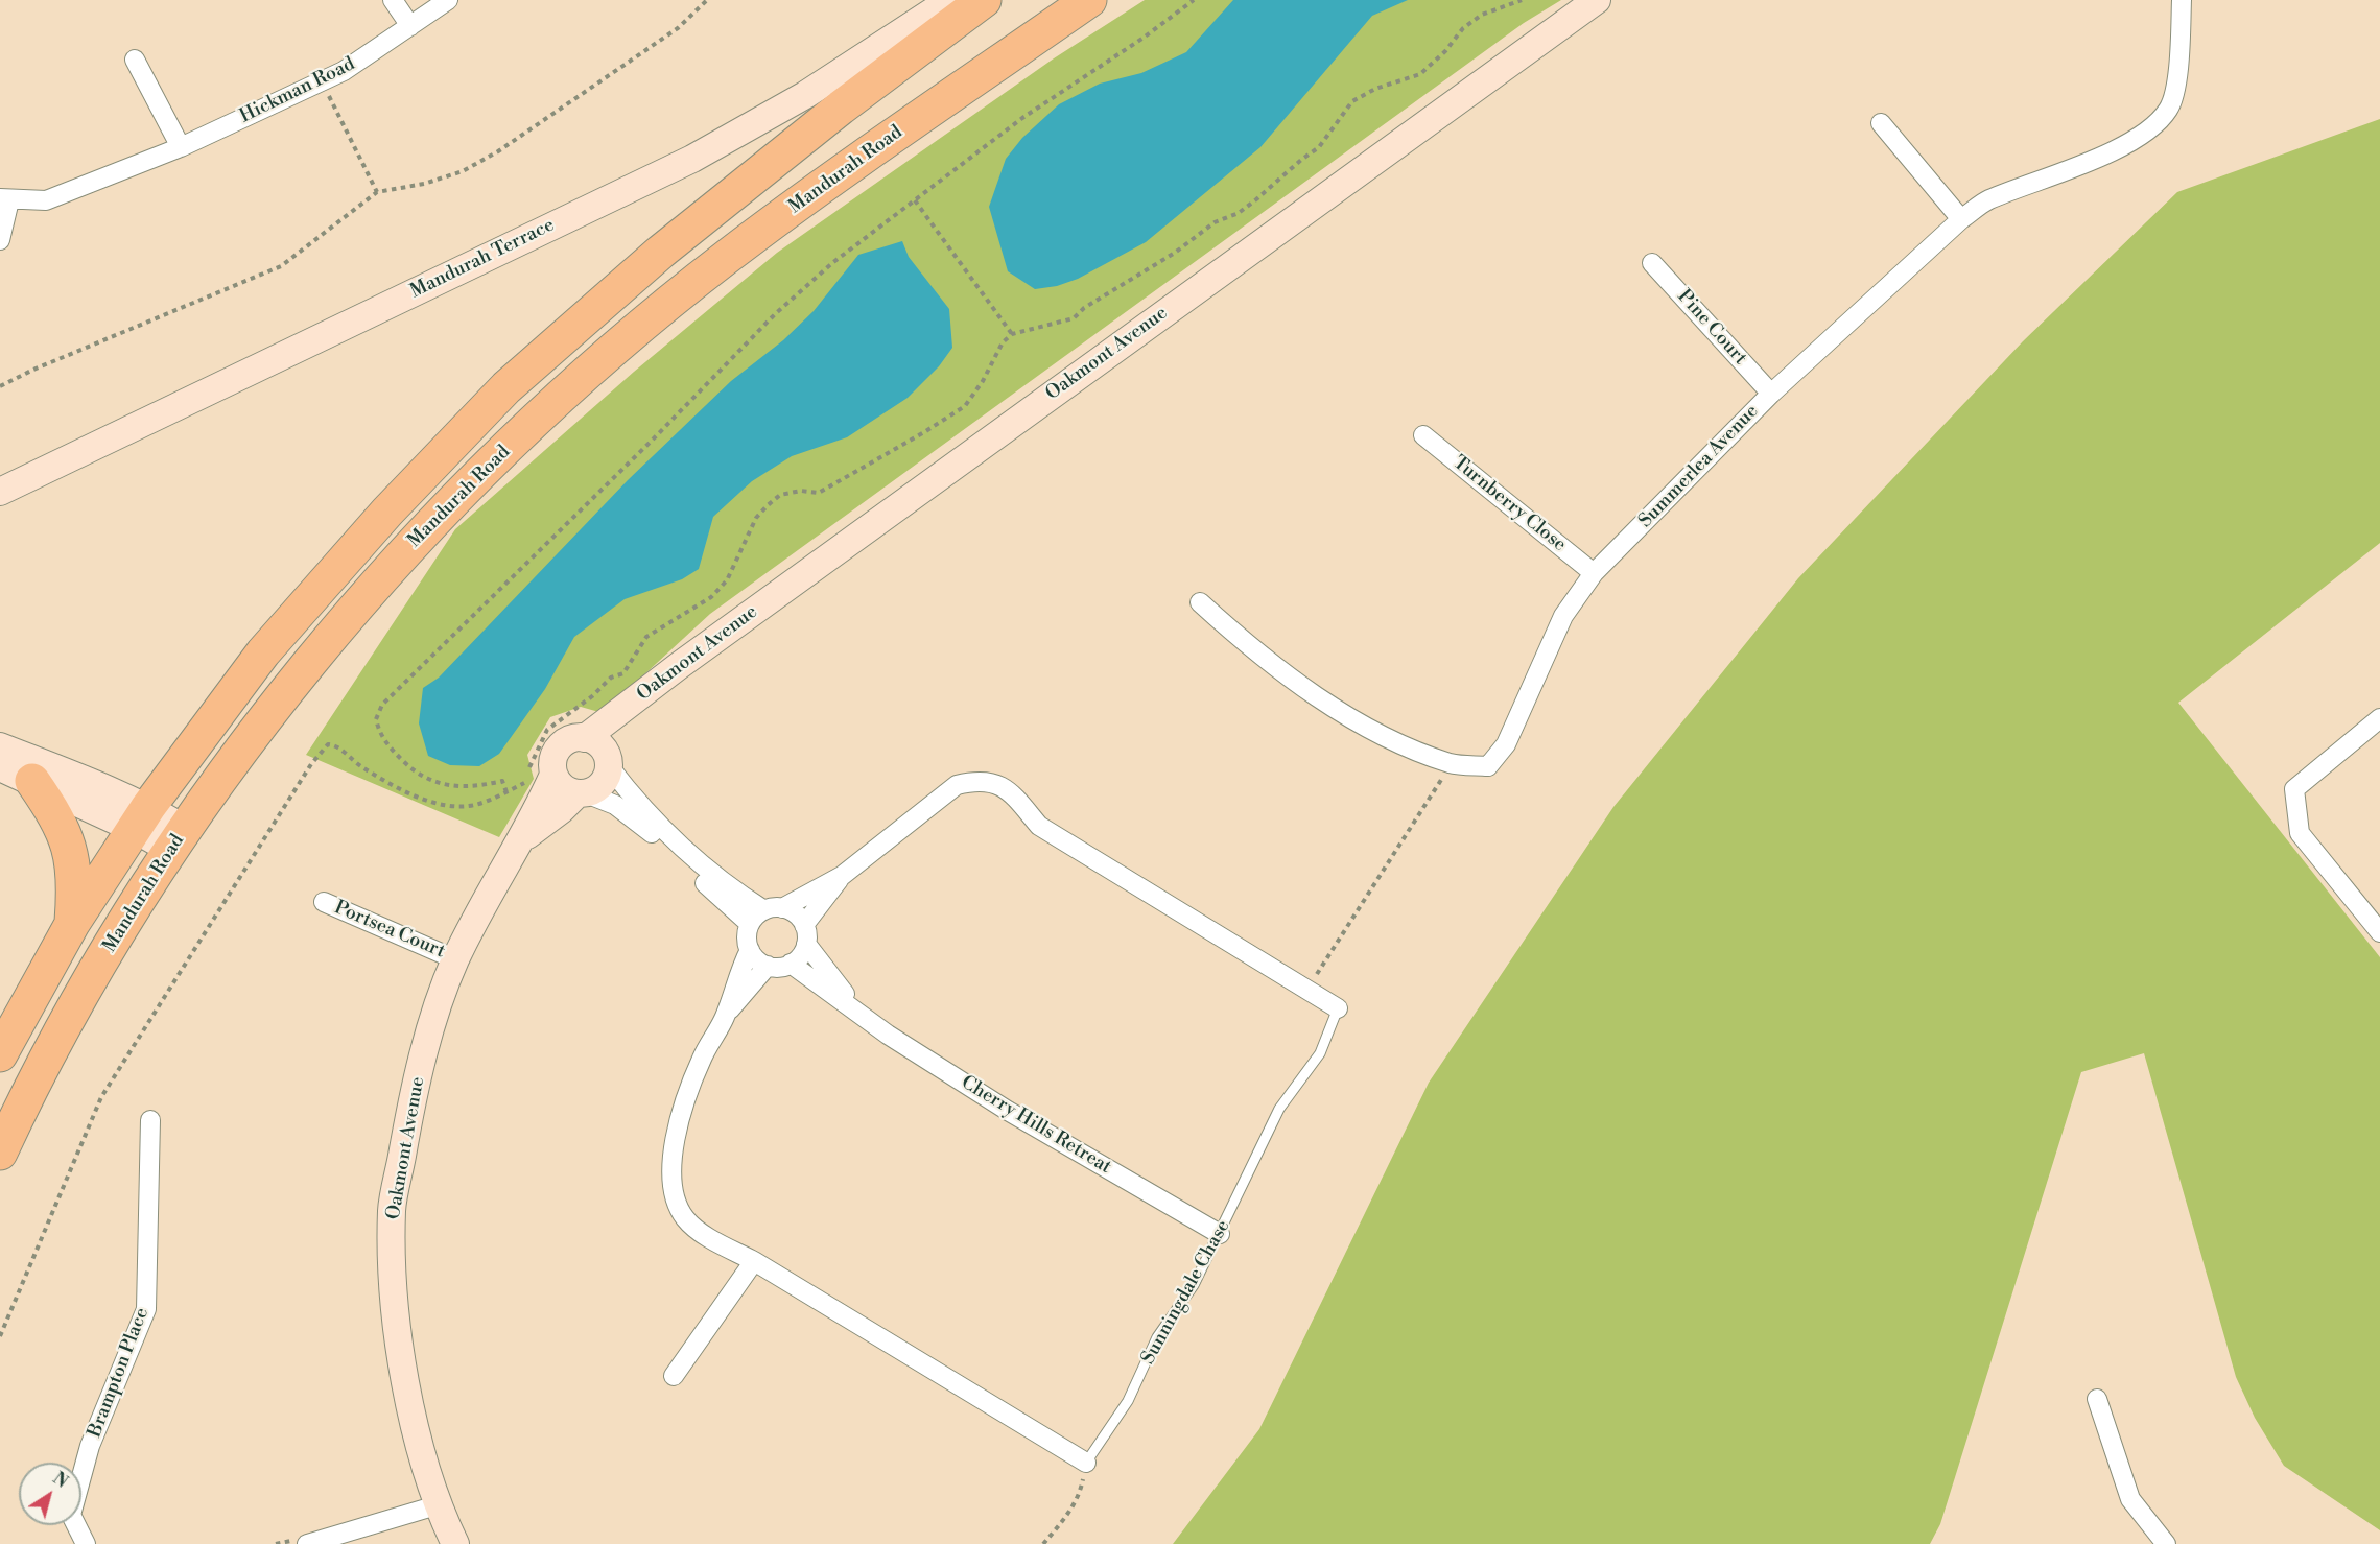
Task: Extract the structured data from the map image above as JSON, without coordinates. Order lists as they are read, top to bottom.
{
  "streets": {
    "highway": ["Mandurah Road"],
    "street": [
      "Hickman Road",
      "Mandurah Terrace",
      "Pine Court",
      "Oakmont Avenue",
      "Summerlea Avenue",
      "Turnberry Close",
      "Portsea Court",
      "Cherry Hills Retreat",
      "Sunningdale Chase",
      "Brampton Place"
    ]
  },
  "crossings": [
    ["Pine Court", "Summerlea Avenue"],
    ["Oakmont Avenue", "Portsea Court"],
    ["Summerlea Avenue", "Turnberry Close"],
    ["Cherry Hills Retreat", "Sunningdale Chase"]
  ],
  "north": "top right"
}
